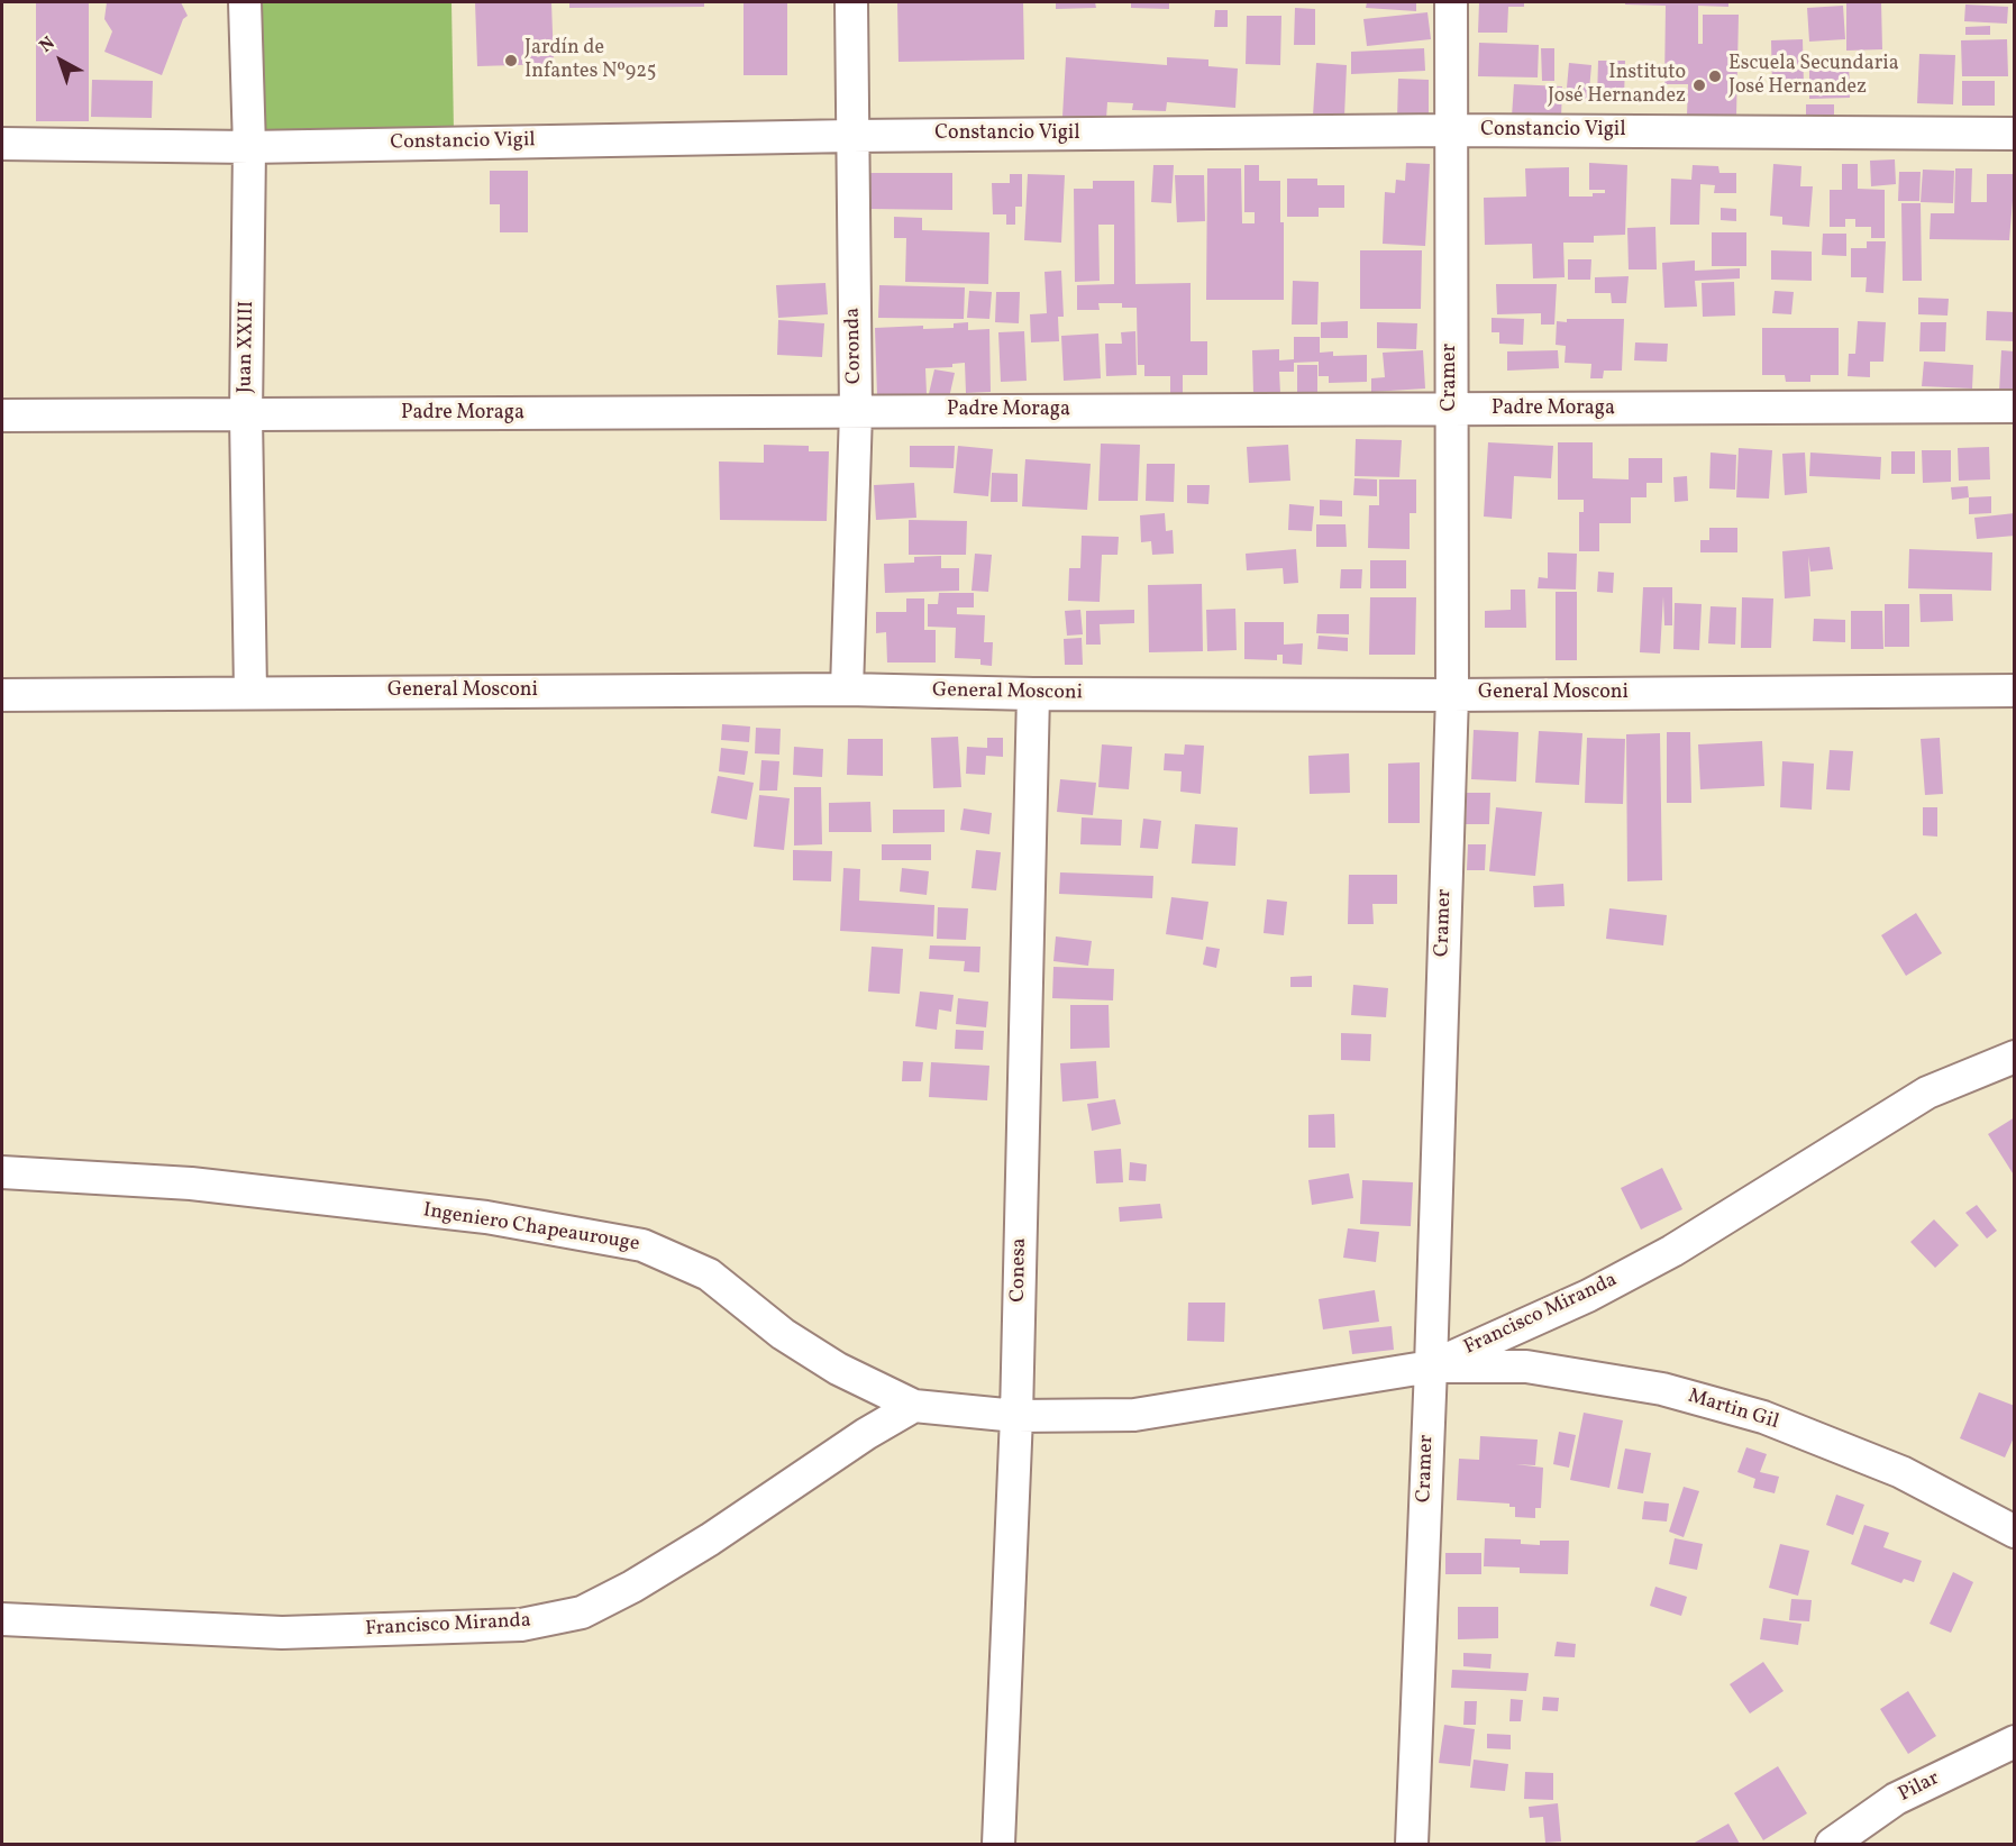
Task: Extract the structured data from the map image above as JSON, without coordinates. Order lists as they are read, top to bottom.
{
  "streets": {
    "street": [
      "Constancio Vigil",
      "Coronda",
      "Juan XXIII",
      "Cramer",
      "Padre Moraga",
      "General Mosconi",
      "Ingeniero Chapeaurouge",
      "Conesa",
      "Francisco Miranda",
      "Martin Gil",
      "Pilar"
    ]
  },
  "crossings": [
    ["Constancio Vigil", "Coronda"],
    ["Constancio Vigil", "Juan XXIII"],
    ["Constancio Vigil", "Cramer"],
    ["Coronda", "Padre Moraga"],
    ["Coronda", "General Mosconi"],
    ["Juan XXIII", "Padre Moraga"],
    ["Juan XXIII", "General Mosconi"],
    ["Cramer", "Padre Moraga"],
    ["Cramer", "General Mosconi"],
    ["Cramer", "Francisco Miranda"],
    ["Cramer", "Martin Gil"],
    ["General Mosconi", "Conesa"],
    ["Ingeniero Chapeaurouge", "Conesa"],
    ["Ingeniero Chapeaurouge", "Francisco Miranda"],
    ["Conesa", "Francisco Miranda"],
    ["Francisco Miranda", "Martin Gil"]
  ],
  "places": ["Jardín de Infantes Nº925", "Escuela Secundaria José Hernandez", "Instituto José Hernandez"],
  "north": "top left"
}
